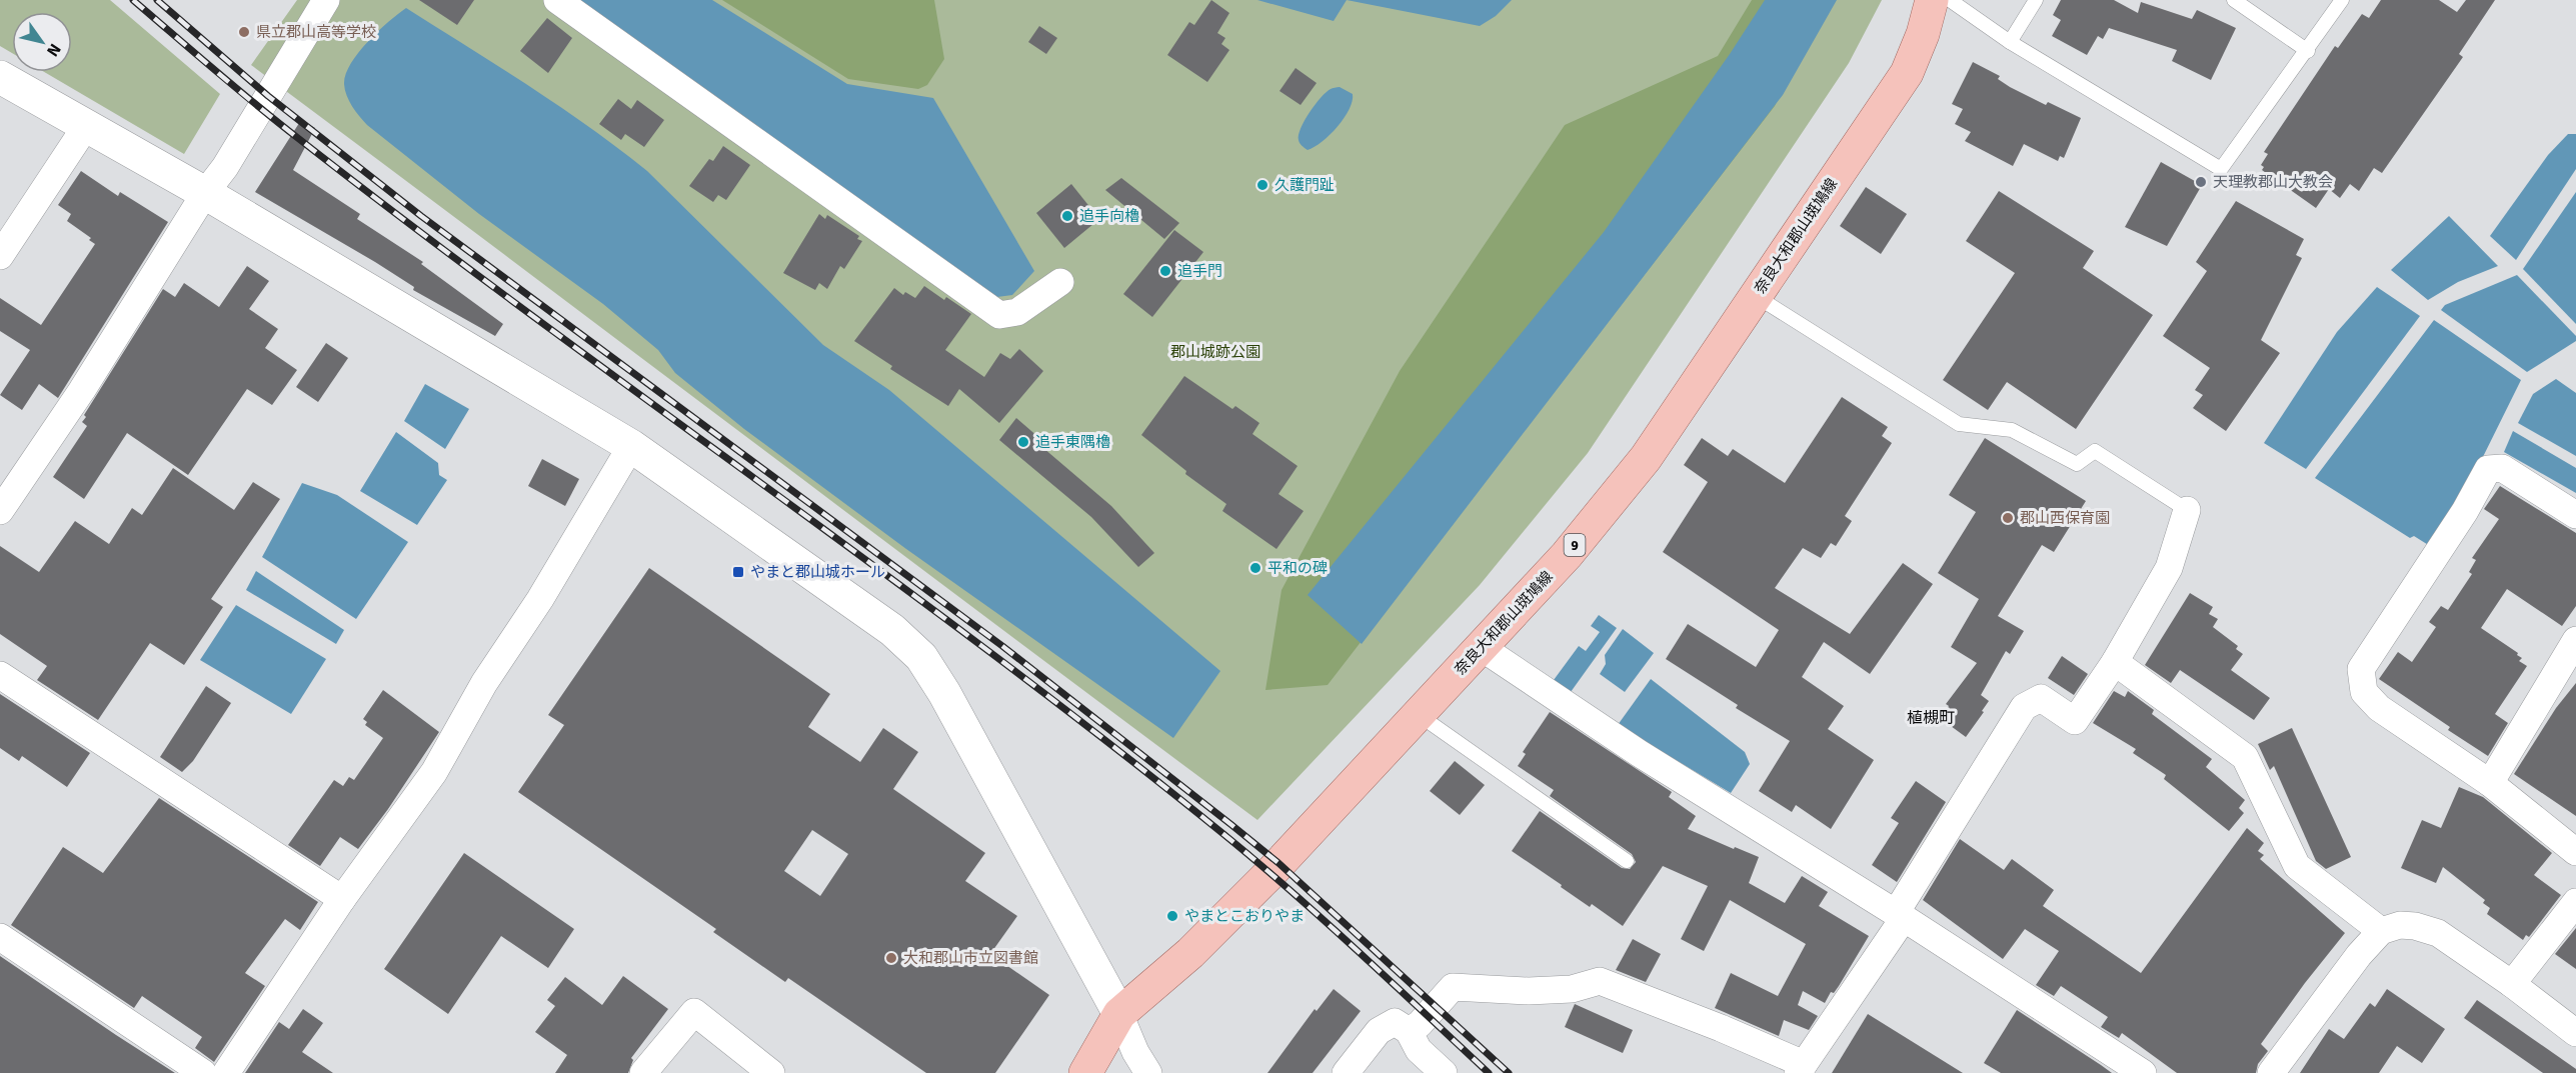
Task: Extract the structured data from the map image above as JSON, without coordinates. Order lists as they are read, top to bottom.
{
  "streets": {
    "main road": ["奈良大和郡山斑鳩線", "9"]
  },
  "districts": ["植槻町"],
  "parks": ["郡山城跡公園"],
  "places": {
    "other": [
      "県立郡山高等学校",
      "天理教郡山大教会",
      "久護門趾",
      "追手向櫓",
      "追手門",
      "追手東隅櫓",
      "郡山西保育園",
      "平和の碑",
      "やまとこおりやま",
      "大和郡山市立図書館"
    ],
    "transit": ["やまと郡山城ホール"]
  },
  "north": "bottom right"
}
